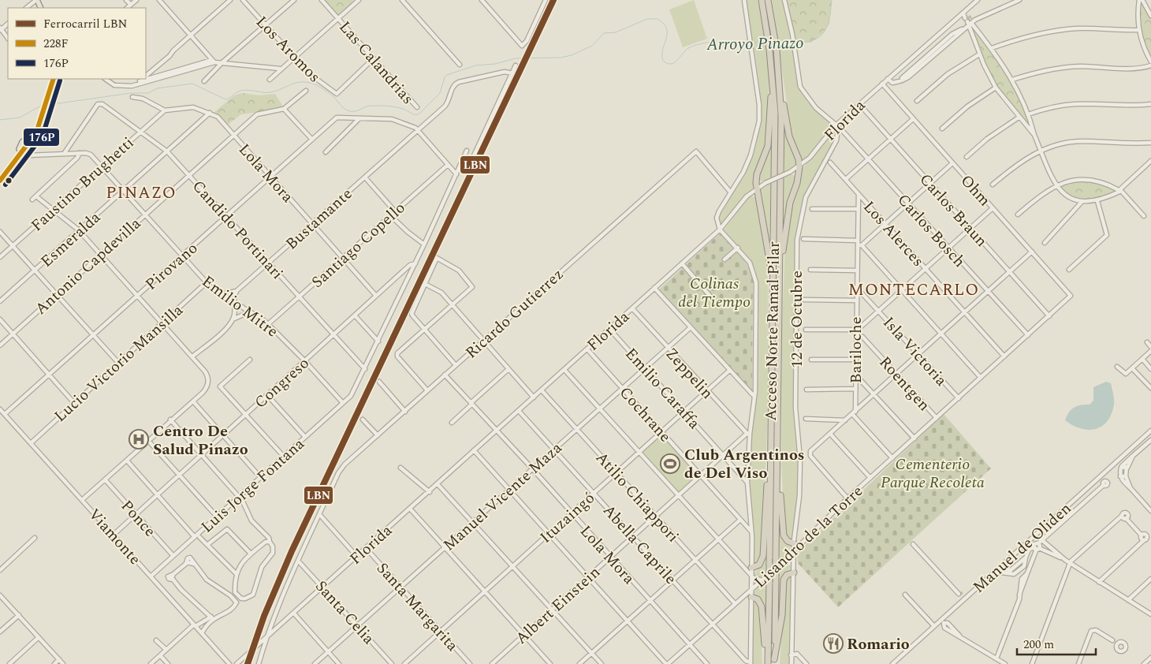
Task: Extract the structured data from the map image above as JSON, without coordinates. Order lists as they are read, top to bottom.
{
  "streets": {
    "highway": ["Acceso Norte Ramal Pilar"],
    "street": [
      "Los Aromos",
      "Las Calandrias",
      "Florida",
      "Lola Mora",
      "Faustino Brughetti",
      "Ohm",
      "Carlos Braun",
      "Bustamante",
      "Candido Portinari",
      "Carlos Bosch",
      "Los Alerces",
      "Esmeralda",
      "Santiago Copello",
      "Antonio Capdevilla",
      "Pirovano",
      "Emilio Mitre",
      "Ricardo Gutierrez",
      "12 de Octubre",
      "Bariloche",
      "Isla Victoria",
      "Lucio Victorio Mansilla",
      "Zeppelin",
      "Congreso",
      "Roentgen",
      "Emilio Caraffa",
      "Cochrane",
      "Luis Jorge Fontana",
      "Manuel Vicente Maza",
      "Atilio Chiappori",
      "Ituzaingó",
      "Ponce",
      "Viamonte",
      "Lisandro de la Torre",
      "Abella Caprile",
      "Manuel de Oliden",
      "Albert Einstein",
      "Santa Margarita",
      "Santa Celia"
    ]
  },
  "crossings": [
    ["Los Aromos", "Las Calandrias"],
    ["Florida", "Lola Mora"],
    ["Florida", "Ohm"],
    ["Florida", "Carlos Braun"],
    ["Florida", "Carlos Bosch"],
    ["Florida", "Ricardo Gutierrez"],
    ["Florida", "12 de Octubre"],
    ["Florida", "Zeppelin"],
    ["Florida", "Emilio Caraffa"],
    ["Florida", "Cochrane"],
    ["Florida", "Atilio Chiappori"],
    ["Florida", "Abella Caprile"],
    ["Florida", "Santa Margarita"],
    ["Florida", "Santa Celia"],
    ["Lola Mora", "Faustino Brughetti"],
    ["Lola Mora", "Bustamante"],
    ["Lola Mora", "Esmeralda"],
    ["Lola Mora", "Santiago Copello"],
    ["Lola Mora", "Antonio Capdevilla"],
    ["Lola Mora", "Pirovano"],
    ["Lola Mora", "Ricardo Gutierrez"],
    ["Lola Mora", "Congreso"],
    ["Lola Mora", "Manuel Vicente Maza"],
    ["Lola Mora", "Ituzaingó"],
    ["Lola Mora", "Lisandro de la Torre"],
    ["Lola Mora", "Albert Einstein"],
    ["Faustino Brughetti", "Candido Portinari"],
    ["Faustino Brughetti", "Emilio Mitre"],
    ["Ohm", "Lisandro de la Torre"],
    ["Carlos Braun", "Lisandro de la Torre"],
    ["Bustamante", "Candido Portinari"],
    ["Candido Portinari", "Esmeralda"],
    ["Candido Portinari", "Santiago Copello"],
    ["Candido Portinari", "Antonio Capdevilla"],
    ["Candido Portinari", "Pirovano"],
    ["Candido Portinari", "Emilio Mitre"],
    ["Candido Portinari", "Congreso"],
    ["Candido Portinari", "Luis Jorge Fontana"],
    ["Carlos Bosch", "12 de Octubre"],
    ["Carlos Bosch", "Lisandro de la Torre"],
    ["Los Alerces", "Bariloche"],
    ["Los Alerces", "Lisandro de la Torre"],
    ["Esmeralda", "Emilio Mitre"],
    ["Santiago Copello", "Emilio Mitre"],
    ["Antonio Capdevilla", "Emilio Mitre"],
    ["Pirovano", "Emilio Mitre"],
    ["Pirovano", "Viamonte"],
    ["Emilio Mitre", "Lucio Victorio Mansilla"],
    ["Emilio Mitre", "Congreso"],
    ["Emilio Mitre", "Luis Jorge Fontana"],
    ["Ricardo Gutierrez", "Santa Margarita"],
    ["Ricardo Gutierrez", "Santa Celia"],
    ["12 de Octubre", "Lisandro de la Torre"],
    ["Bariloche", "Isla Victoria"],
    ["Bariloche", "Roentgen"],
    ["Isla Victoria", "Lisandro de la Torre"],
    ["Lucio Victorio Mansilla", "Viamonte"],
    ["Zeppelin", "Manuel Vicente Maza"],
    ["Zeppelin", "Ituzaingó"],
    ["Zeppelin", "Albert Einstein"],
    ["Congreso", "Luis Jorge Fontana"],
    ["Congreso", "Ponce"],
    ["Congreso", "Viamonte"],
    ["Roentgen", "Lisandro de la Torre"],
    ["Emilio Caraffa", "Manuel Vicente Maza"],
    ["Emilio Caraffa", "Ituzaingó"],
    ["Emilio Caraffa", "Albert Einstein"],
    ["Cochrane", "Manuel Vicente Maza"],
    ["Cochrane", "Ituzaingó"],
    ["Cochrane", "Albert Einstein"],
    ["Luis Jorge Fontana", "Ponce"],
    ["Luis Jorge Fontana", "Viamonte"],
    ["Manuel Vicente Maza", "Atilio Chiappori"],
    ["Manuel Vicente Maza", "Abella Caprile"],
    ["Manuel Vicente Maza", "Santa Margarita"],
    ["Manuel Vicente Maza", "Santa Celia"],
    ["Atilio Chiappori", "Ituzaingó"],
    ["Atilio Chiappori", "Lisandro de la Torre"],
    ["Atilio Chiappori", "Albert Einstein"],
    ["Ituzaingó", "Abella Caprile"],
    ["Ituzaingó", "Santa Margarita"],
    ["Lisandro de la Torre", "Abella Caprile"],
    ["Abella Caprile", "Albert Einstein"]
  ],
  "districts": ["PINAZO", "MONTECARLO"],
  "water": ["Arroyo Pinazo"],
  "parks": ["Colinas del Tiempo", "Cementerio Parque Recoleta"],
  "places": {
    "hospital": ["Centro De Salud Pinazo"],
    "sports": ["Club Argentinos de Del Viso"],
    "restaurant": ["Romario"]
  },
  "lines": ["rail line LBN", "transit line 228F", "transit line 176P"],
  "legend": ["Ferrocarril LBN", "228F", "176P"],
  "scale_bar": "200 m"
}
